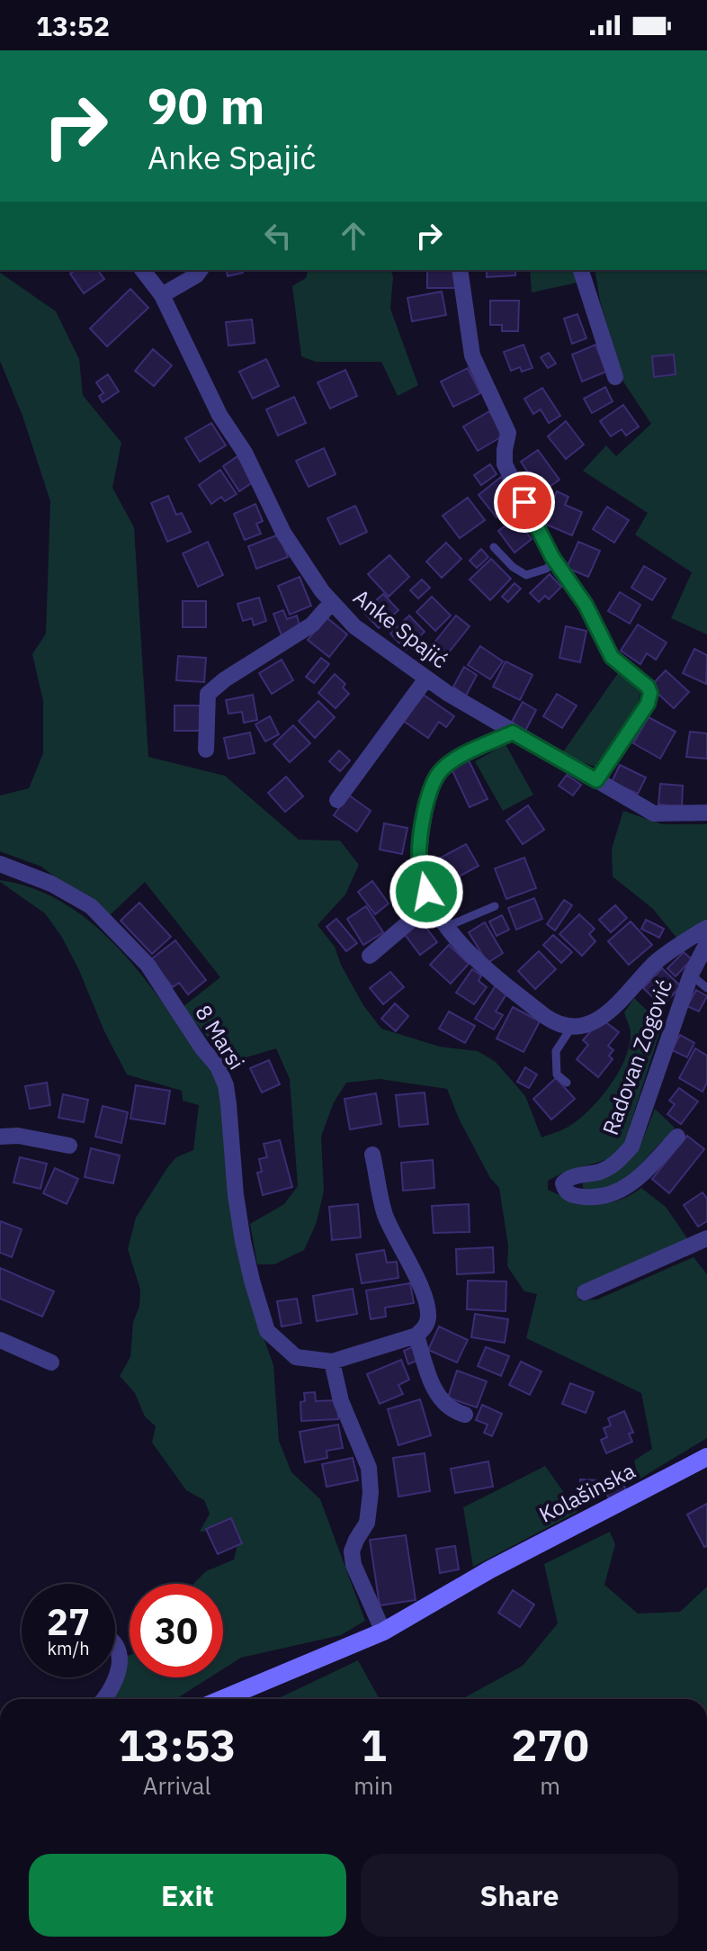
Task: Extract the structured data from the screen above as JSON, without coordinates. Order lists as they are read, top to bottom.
{
  "streets": {
    "main road": ["Kolašinska"],
    "street": ["Anke Spajić", "8 Marsi", "Radovan Zogović"]
  },
  "page": {
    "status": "13:52",
    "turn": ["90 m", "Anke Spajić"],
    "speed": "27 km/h",
    "limit": "30",
    "eta": [
      "13:53",
      "Arrival",
      "1",
      "min",
      "270",
      "m"
    ],
    "buttons": ["Exit", "Share"]
  }
}
